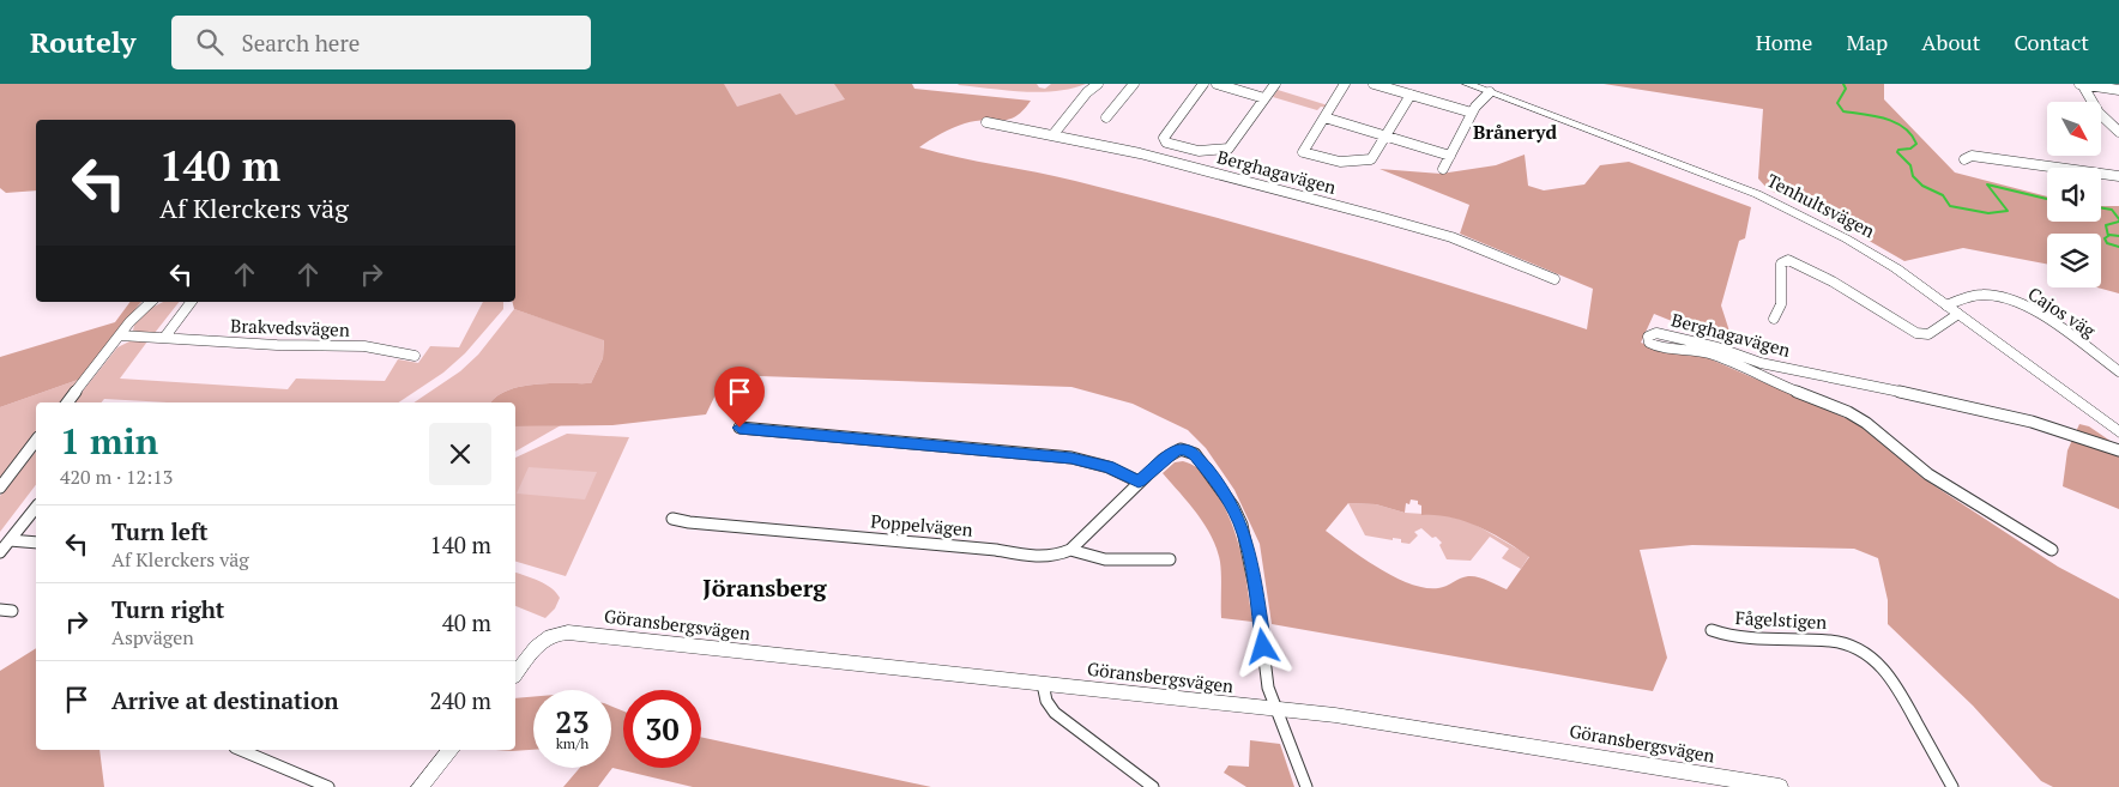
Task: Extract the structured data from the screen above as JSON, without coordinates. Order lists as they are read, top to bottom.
{
  "streets": {
    "street": [
      "Berghagavägen",
      "Tenhultsvägen",
      "Cajos väg",
      "Brakvedsvägen",
      "Poppelvägen",
      "Fågelstigen",
      "Göransbergsvägen"
    ]
  },
  "crossings": [
    ["Tenhultsvägen", "Cajos väg"]
  ],
  "districts": ["Bråneryd", "Jöransberg"],
  "north": "bottom right",
  "page": {
    "header": "Routely",
    "search": "Search here",
    "nav": [
      "Home",
      "Map",
      "About",
      "Contact"
    ],
    "turn": ["140 m", "Af Klerckers väg"],
    "heading": ["1 min", "420 m · 12:13"],
    "list": [
      {
        "name": "Turn left",
        "note": "Af Klerckers väg",
        "value": "140 m"
      },
      {
        "name": "Turn right",
        "note": "Aspvägen",
        "value": "40 m"
      },
      {
        "name": "Arrive at destination",
        "value": "240 m"
      }
    ],
    "speed": "23 km/h",
    "limit": "30"
  }
}
